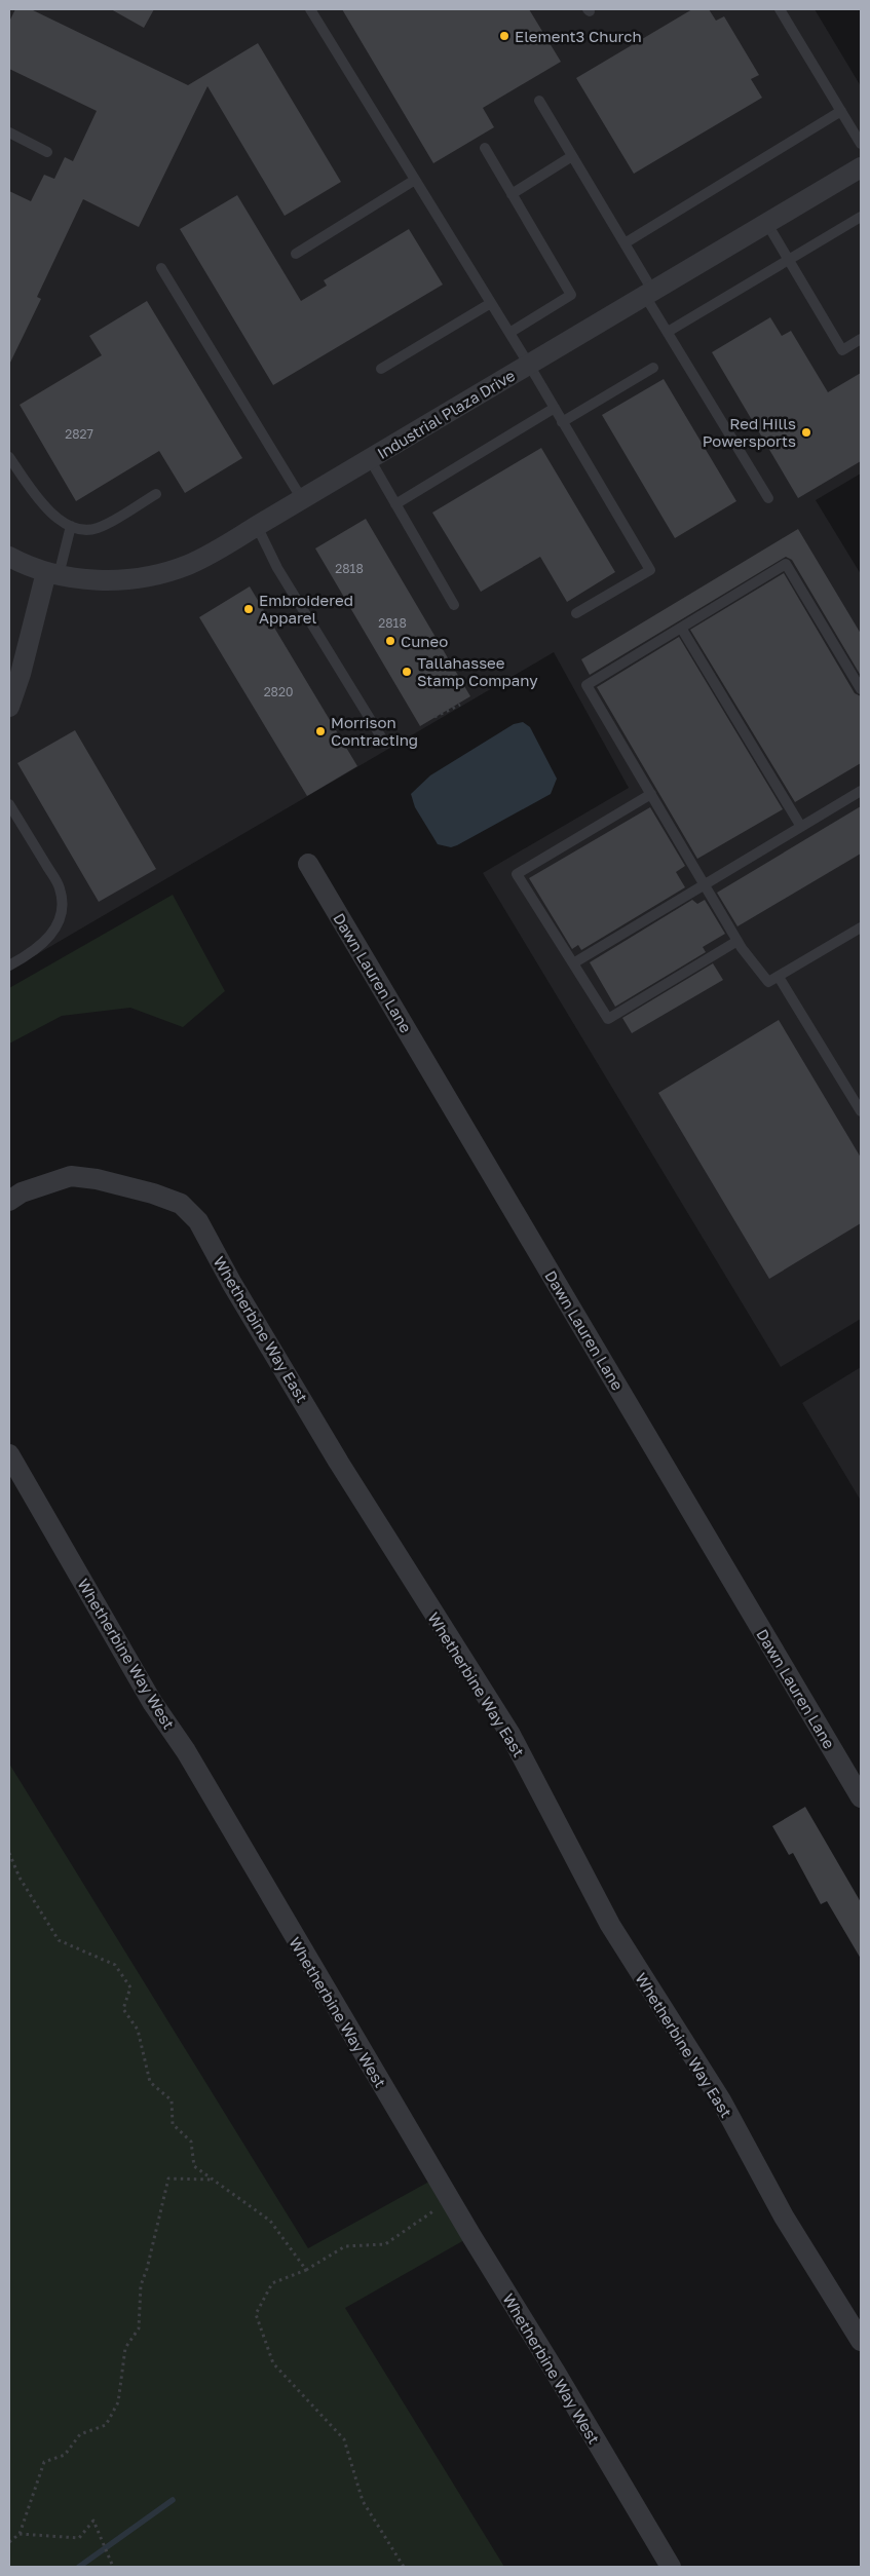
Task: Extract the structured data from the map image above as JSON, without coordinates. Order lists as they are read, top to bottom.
{
  "streets": {
    "street": [
      "Industrial Plaza Drive",
      "Dawn Lauren Lane",
      "Whetherbine Way East",
      "Whetherbine Way West"
    ]
  },
  "places": [
    "Element3 Church",
    "Red Hills Powersports",
    "Embroidered Apparel",
    "Cuneo",
    "Tallahassee Stamp Company",
    "Morrison Contracting"
  ],
  "house_numbers": [
    "2827",
    "2818",
    "2818",
    "2820"
  ]
}
